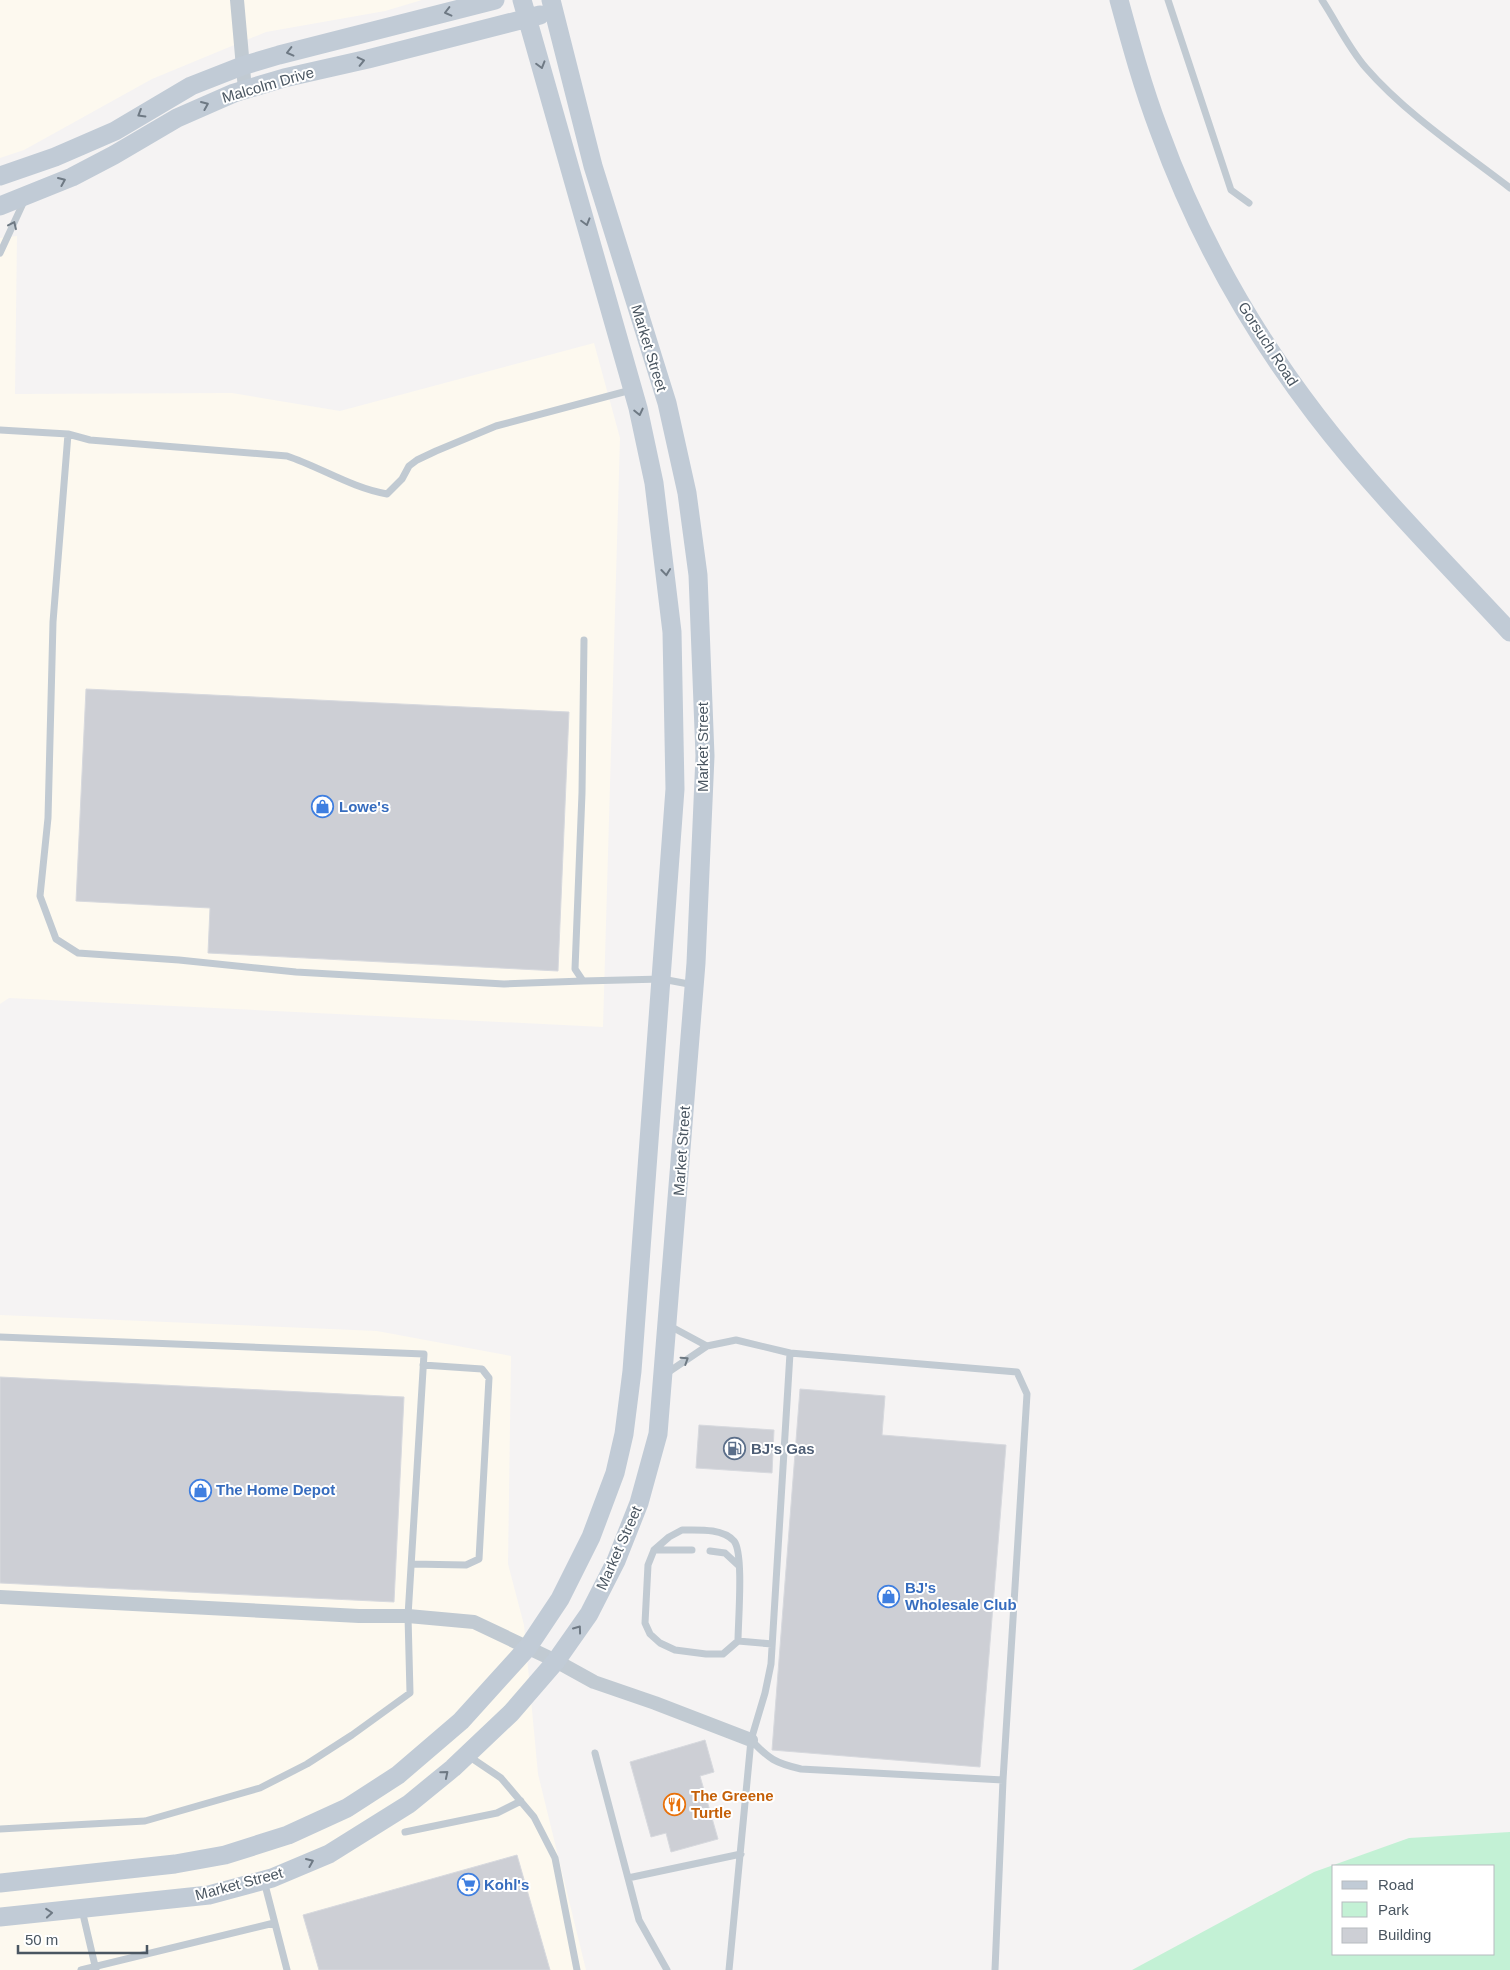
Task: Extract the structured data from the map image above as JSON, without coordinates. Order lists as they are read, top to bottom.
{
  "streets": {
    "street": ["Malcolm Drive", "Gorsuch Road", "Market Street"]
  },
  "crossings": [
    ["Malcolm Drive", "Market Street"]
  ],
  "places": {
    "shop": ["Lowe's", "The Home Depot", "BJ's Wholesale Club"],
    "fuel station": ["BJ's Gas"],
    "restaurant": ["The Greene Turtle"],
    "supermarket": ["Kohl's"]
  },
  "legend": ["Road", "Park", "Building"],
  "scale_bar": "50 m"
}
